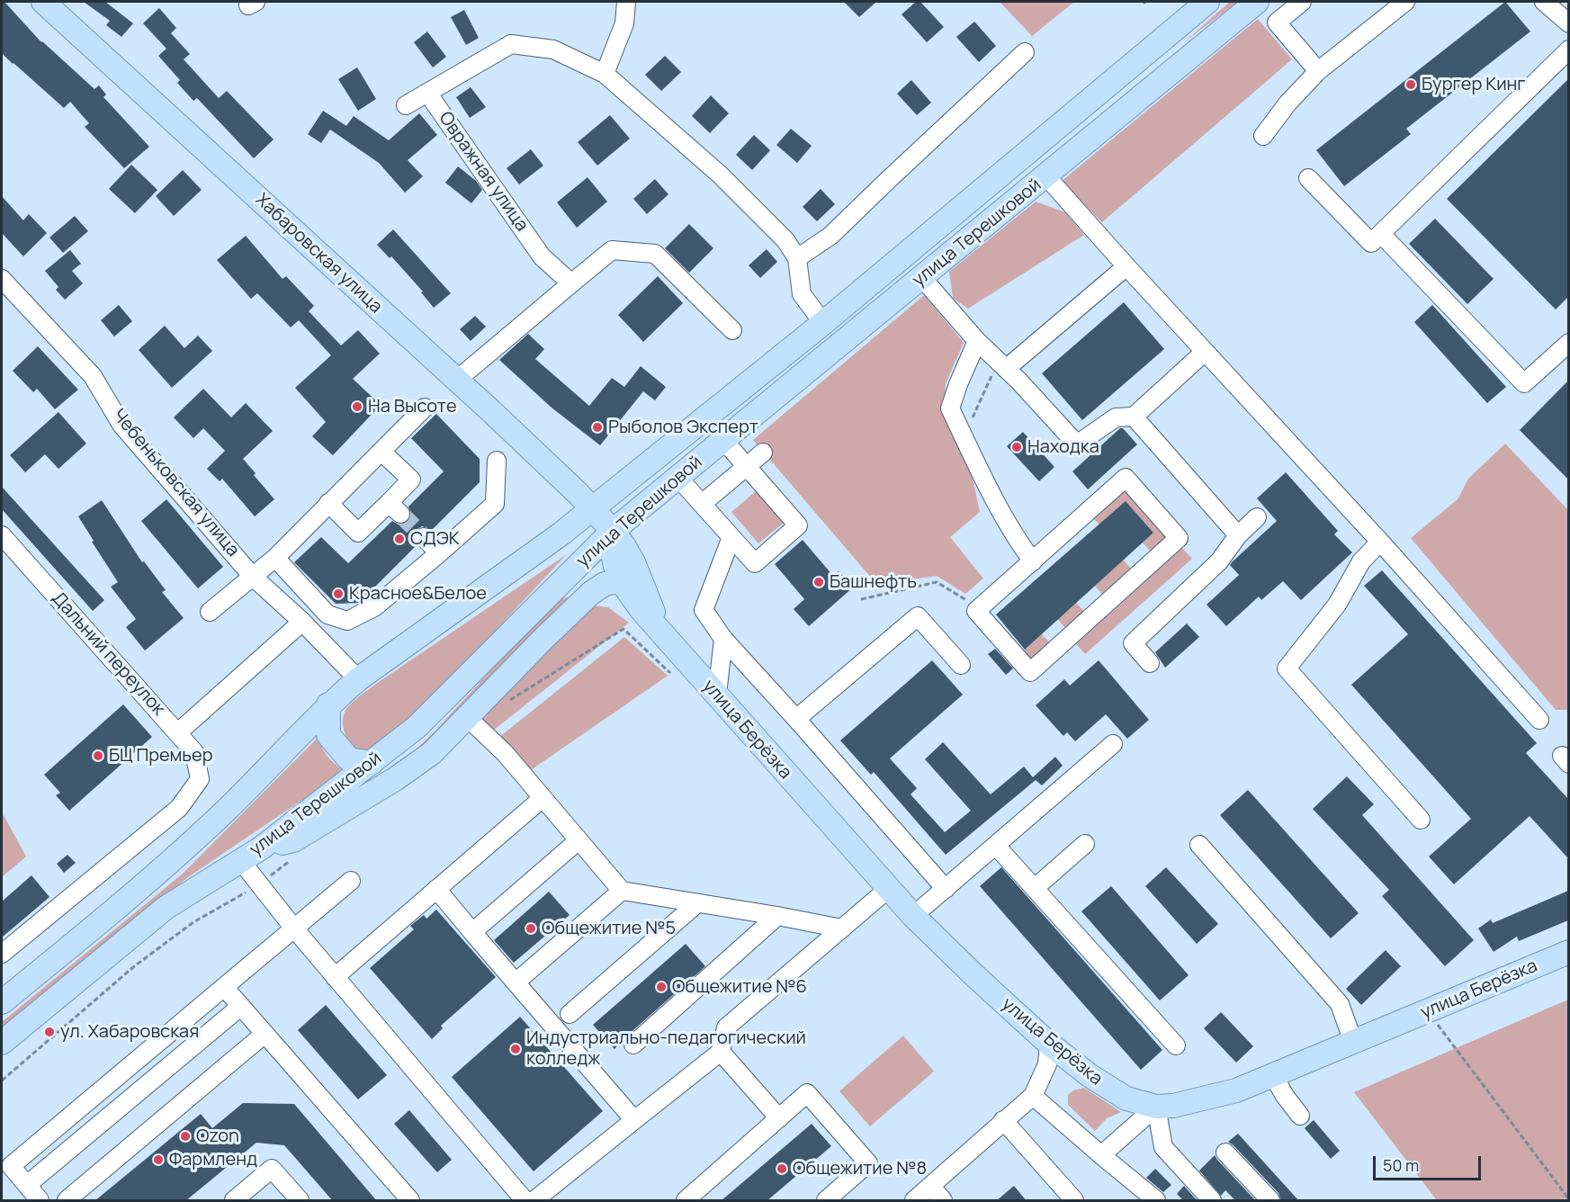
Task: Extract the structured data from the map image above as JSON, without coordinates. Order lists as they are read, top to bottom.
{
  "streets": {
    "main road": ["улица Терешковой", "Хабаровская улица", "улица Берёзка"],
    "street": ["Овражная улица", "Чебеньковская улица", "Дальний переулок"]
  },
  "crossings": [
    ["Овражная улица", "улица Терешковой"],
    ["улица Терешковой", "Хабаровская улица"],
    ["улица Терешковой", "Чебеньковская улица"],
    ["улица Терешковой", "улица Берёзка"],
    ["Хабаровская улица", "улица Берёзка"]
  ],
  "places": [
    "Бургер Кинг",
    "На Высоте",
    "Рыболов Эксперт",
    "Находка",
    "СДЭК",
    "Башнефть",
    "Красное&Белое",
    "БЦ Премьер",
    "Общежитие №5",
    "Общежитие №6",
    "ул. Хабаровская",
    "Индустриально-педагогический колледж",
    "Ozon",
    "Фармленд",
    "Общежитие №8"
  ],
  "scale_bar": "50 m"
}
